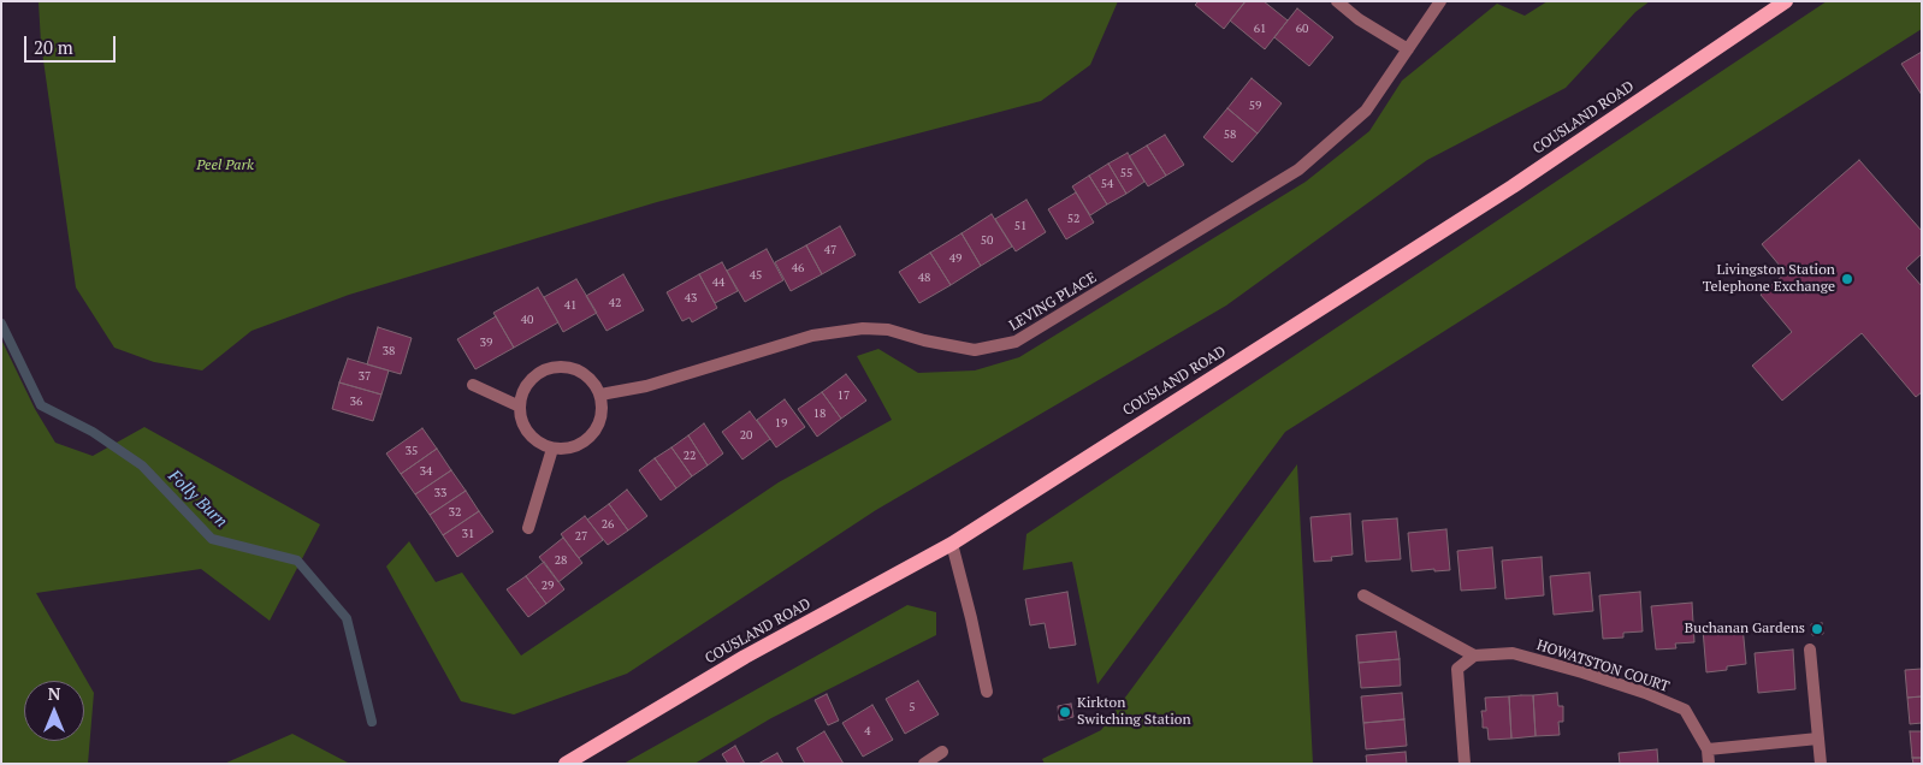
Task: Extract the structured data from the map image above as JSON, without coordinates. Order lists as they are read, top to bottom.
{
  "streets": {
    "main road": ["COUSLAND ROAD"],
    "street": ["LEVING PLACE", "HOWATSTON COURT"]
  },
  "water": ["Folly Burn"],
  "parks": ["Peel Park"],
  "places": ["Livingston Station Telephone Exchange", "Buchanan Gardens", "Kirkton Switching Station"],
  "house_numbers": [
    "61",
    "60",
    "59",
    "58",
    "55",
    "54",
    "52",
    "51",
    "50",
    "47",
    "49",
    "46",
    "45",
    "48",
    "44",
    "43",
    "42",
    "41",
    "40",
    "39",
    "38",
    "37",
    "17",
    "36",
    "18",
    "19",
    "20",
    "35",
    "22",
    "34",
    "33",
    "32",
    "26",
    "31",
    "27",
    "28",
    "29",
    "5",
    "4"
  ],
  "scale_bar": "20 m",
  "north": "top"
}
